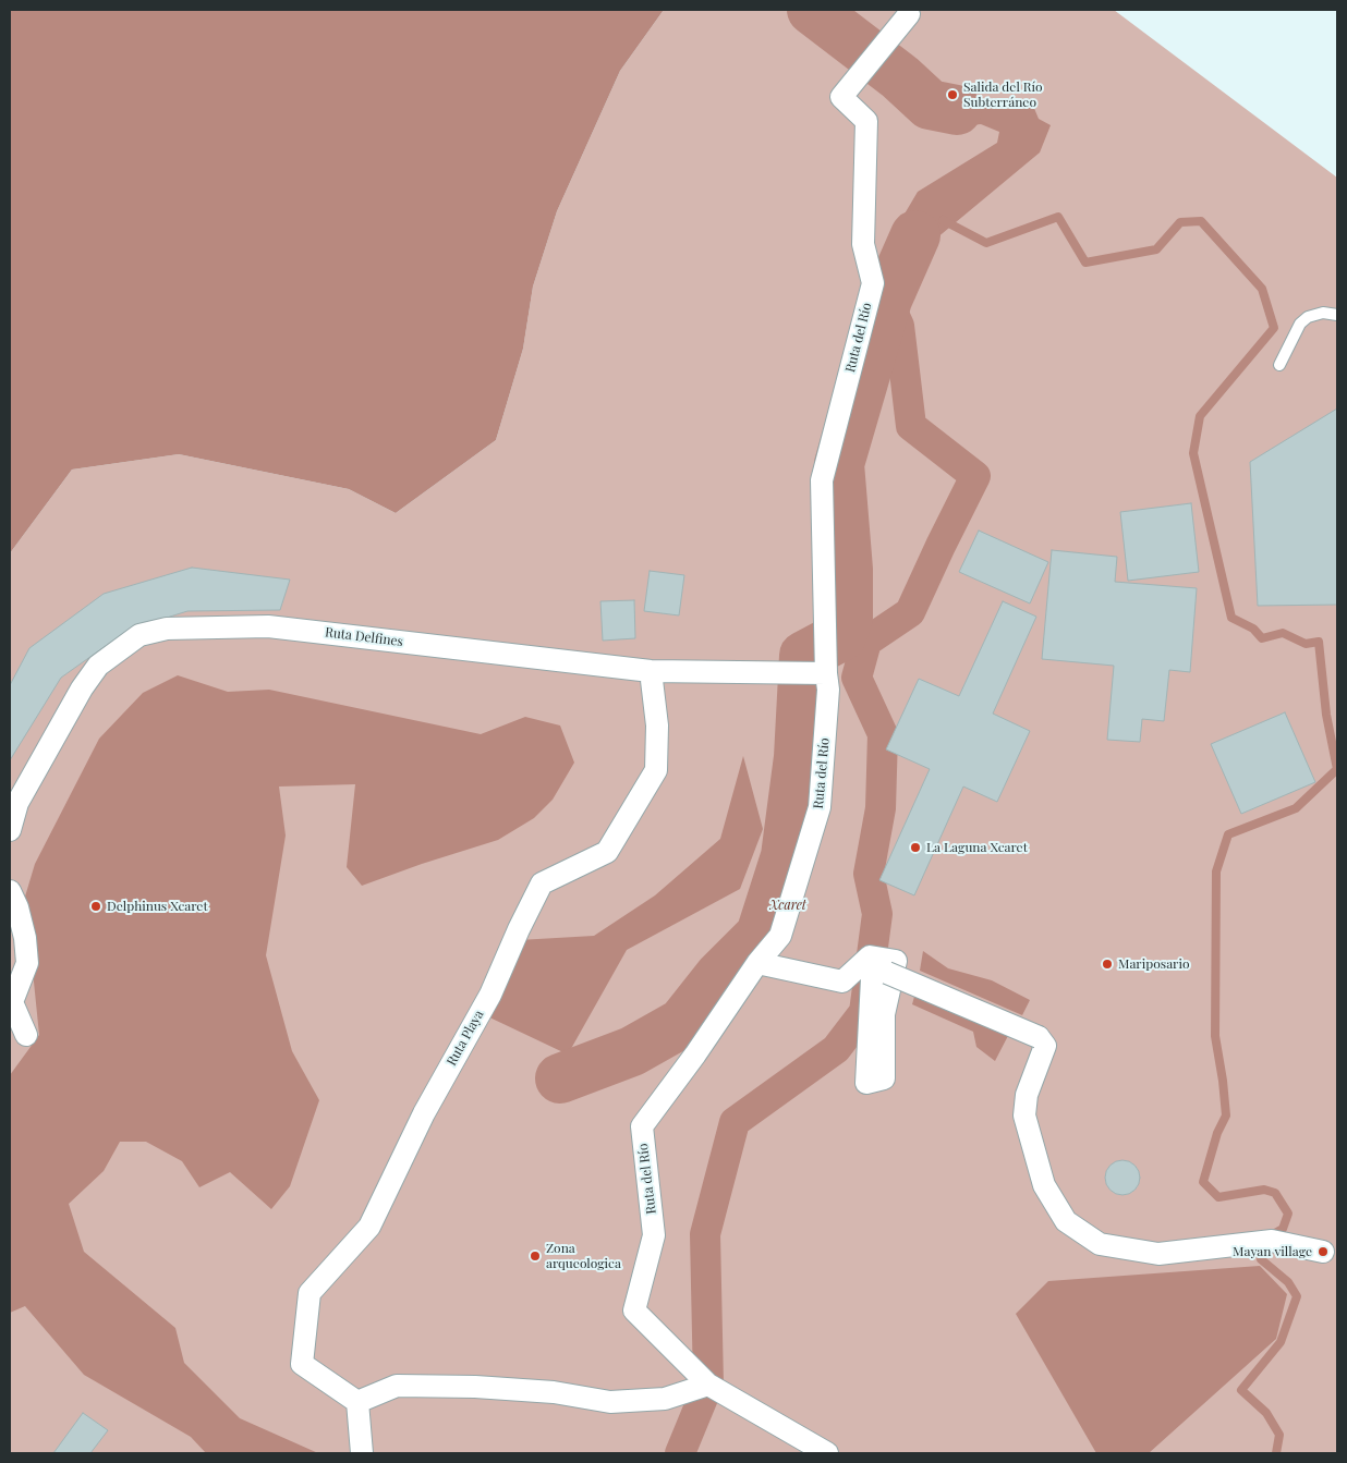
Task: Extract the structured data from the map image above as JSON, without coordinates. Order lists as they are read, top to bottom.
{
  "streets": {
    "street": ["Ruta del Río", "Ruta Delfines", "Ruta Playa"]
  },
  "crossings": [
    ["Ruta del Río", "Ruta Delfines"],
    ["Ruta Delfines", "Ruta Playa"]
  ],
  "parks": ["Xcaret"],
  "places": [
    "Salida del Río Subterráneo",
    "La Laguna Xcaret",
    "Delphinus Xcaret",
    "Mariposario",
    "Mayan village",
    "Zona arqueologica"
  ]
}
